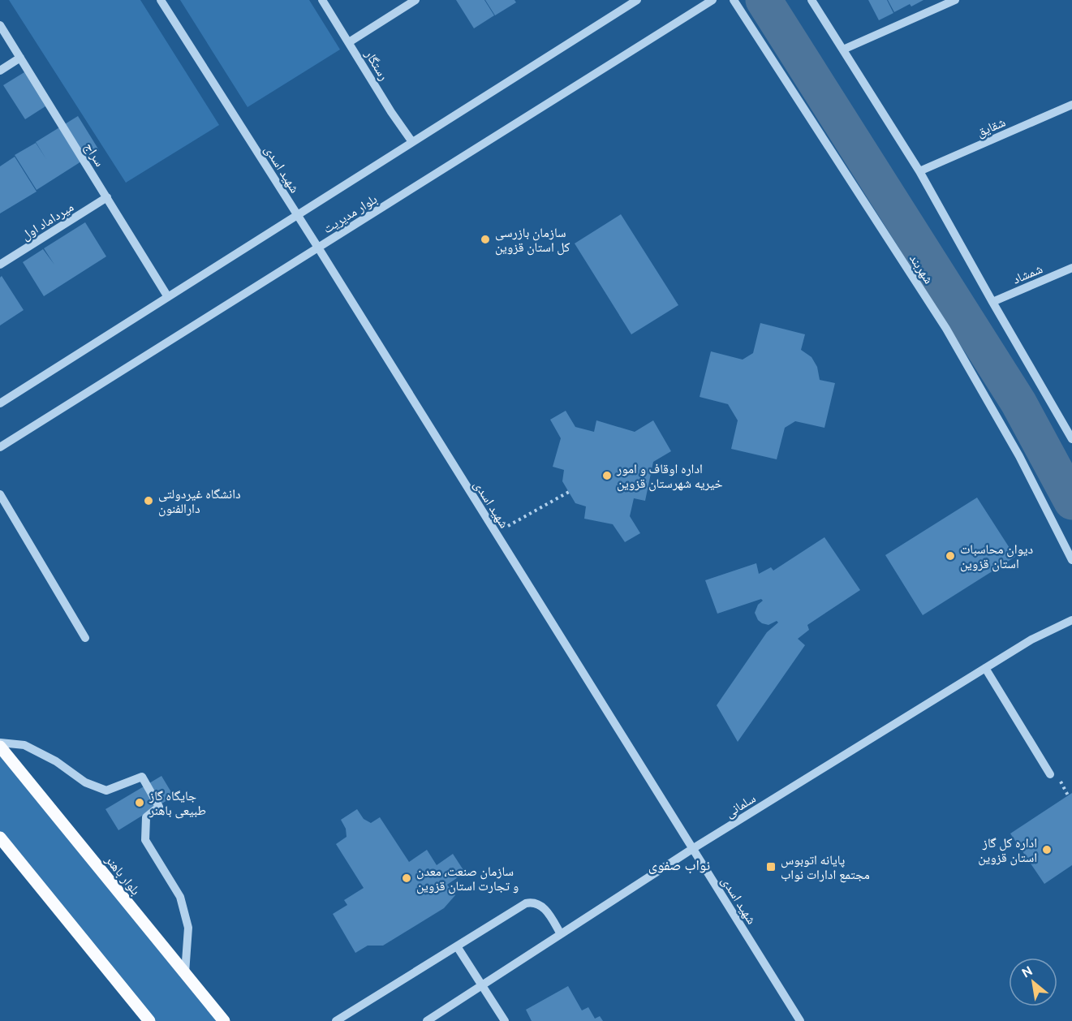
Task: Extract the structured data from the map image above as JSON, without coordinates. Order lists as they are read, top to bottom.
{
  "streets": {
    "main road": ["بلوار باهنر"],
    "street": [
      "رستگار",
      "شقایق",
      "سراج",
      "شهید اسدی",
      "بلوار مدیریت",
      "میرداماد اول",
      "شهربند",
      "شمشاد",
      "سلمانی"
    ]
  },
  "crossings": [
    ["رستگار", "بلوار مدیریت"],
    ["سراج", "بلوار مدیریت"],
    ["سراج", "میرداماد اول"],
    ["شهید اسدی", "بلوار مدیریت"],
    ["شهید اسدی", "سلمانی"]
  ],
  "districts": ["نواب صفوی"],
  "places": {
    "other": [
      "سازمان بازرسی کل استان قزوین",
      "اداره اوقاف و امور خیریه شهرستان قزوین",
      "دانشگاه غیردولتی دارالفنون",
      "دیوان محاسبات استان قزوین",
      "جایگاه گاز طبیعی باهنر",
      "اداره کل گاز استان قزوین",
      "سازمان صنعت، معدن و تجارت استان قزوین"
    ],
    "transit": ["پایانه اتوبوس مجتمع ادارات نواب"]
  },
  "north": "top left"
}
